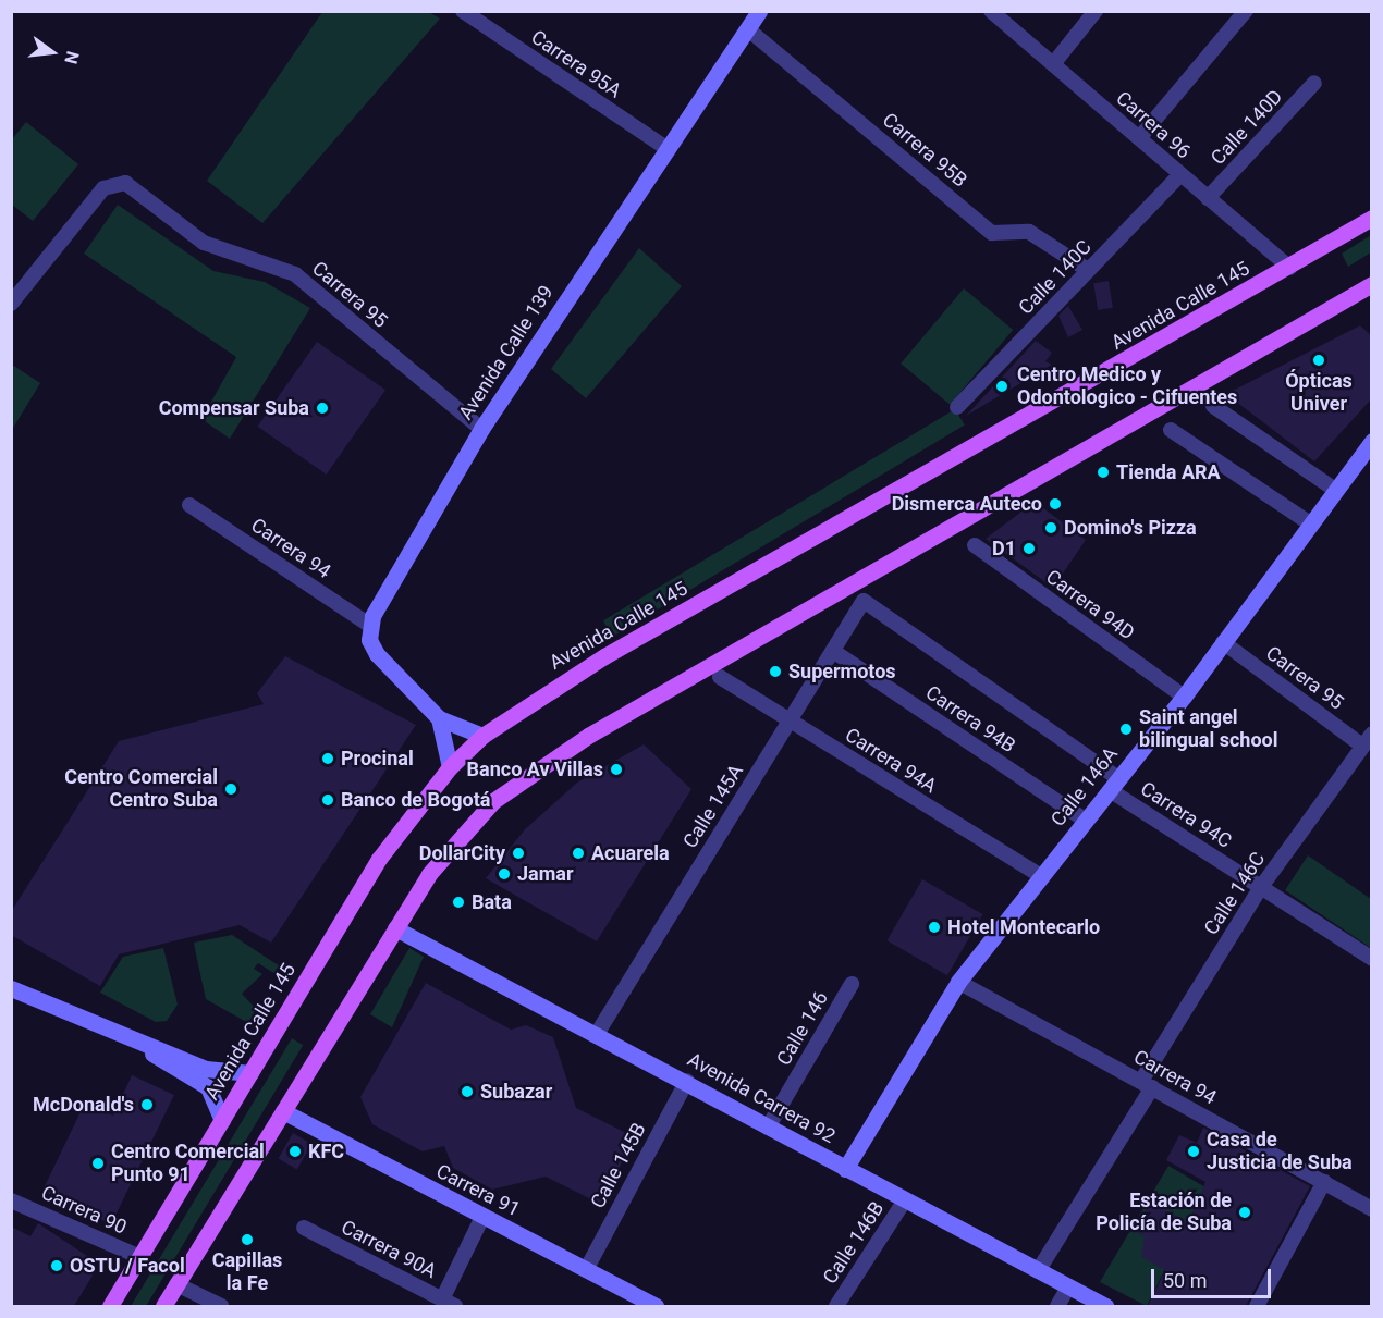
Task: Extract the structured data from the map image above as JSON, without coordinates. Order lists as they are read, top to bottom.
{
  "streets": {
    "main road": [
      "Avenida Calle 145",
      "Avenida Calle 139",
      "Calle 146A",
      "Avenida Carrera 92",
      "Carrera 91"
    ],
    "street": [
      "Carrera 95A",
      "Carrera 96",
      "Calle 140D",
      "Carrera 95B",
      "Calle 140C",
      "Carrera 95",
      "Carrera 94",
      "Carrera 94D",
      "Carrera 94B",
      "Carrera 94A",
      "Calle 145A",
      "Carrera 94C",
      "Calle 146C",
      "Calle 146",
      "Calle 145B",
      "Carrera 90",
      "Calle 146B",
      "Carrera 90A"
    ]
  },
  "crossings": [
    ["Carrera 95A", "Avenida Calle 139"],
    ["Carrera 96", "Calle 140D"],
    ["Carrera 96", "Calle 140C"],
    ["Carrera 96", "Avenida Calle 145"],
    ["Carrera 95B", "Calle 140C"],
    ["Carrera 95B", "Avenida Calle 139"],
    ["Carrera 95", "Avenida Calle 139"],
    ["Carrera 95", "Calle 146A"],
    ["Carrera 95", "Calle 146C"],
    ["Avenida Calle 145", "Carrera 90"],
    ["Avenida Calle 139", "Carrera 94"],
    ["Carrera 94", "Calle 146A"],
    ["Carrera 94", "Calle 146C"],
    ["Carrera 94D", "Calle 146A"],
    ["Carrera 94B", "Calle 146A"],
    ["Carrera 94B", "Calle 145A"],
    ["Carrera 94A", "Calle 146A"],
    ["Carrera 94A", "Calle 145A"],
    ["Calle 146A", "Carrera 94C"],
    ["Calle 146A", "Avenida Carrera 92"],
    ["Calle 145A", "Carrera 94C"],
    ["Calle 145A", "Avenida Carrera 92"],
    ["Carrera 94C", "Calle 146C"],
    ["Calle 146C", "Avenida Carrera 92"],
    ["Calle 146", "Avenida Carrera 92"],
    ["Avenida Carrera 92", "Calle 145B"],
    ["Avenida Carrera 92", "Calle 146B"],
    ["Calle 145B", "Carrera 91"]
  ],
  "places": [
    "Ópticas Univer",
    "Centro Medico y Odontologico - Cifuentes",
    "Compensar Suba",
    "Tienda ARA",
    "Dismerca Auteco",
    "Domino's Pizza",
    "D1",
    "Supermotos",
    "Saint angel bilingual school",
    "Procinal",
    "Banco Av Villas",
    "Centro Comercial Centro Suba",
    "Banco de Bogotá",
    "DollarCity",
    "Acuarela",
    "Jamar",
    "Bata",
    "Hotel Montecarlo",
    "Subazar",
    "McDonald's",
    "KFC",
    "Casa de Justicia de Suba",
    "Centro Comercial Punto 91",
    "Estación de Policía de Suba",
    "Capillas la Fe",
    "OSTU / Facol"
  ],
  "scale_bar": "50 m",
  "north": "right"
}
